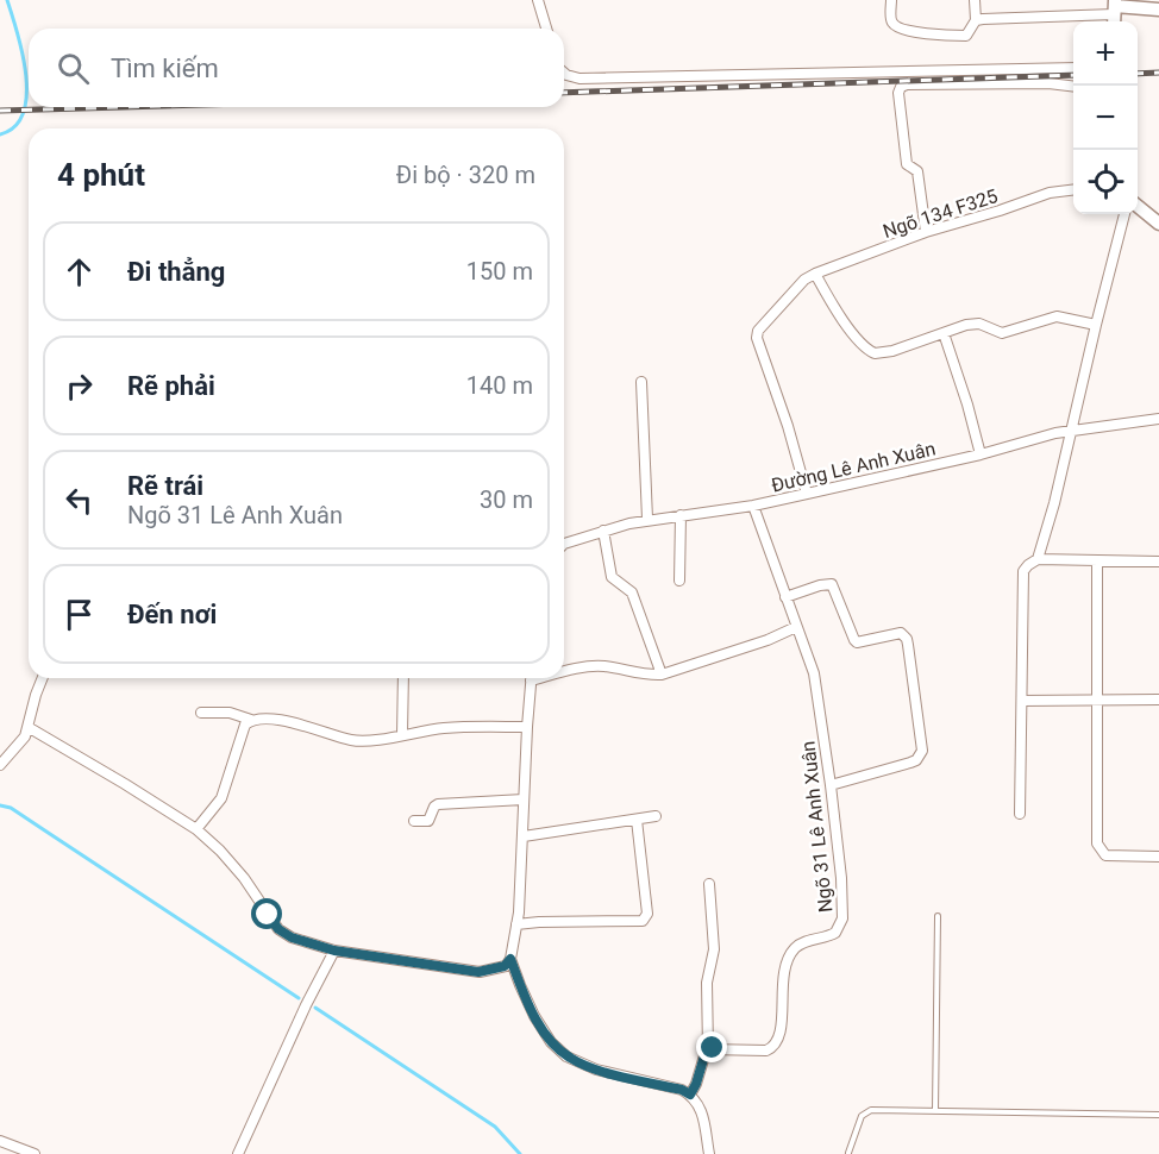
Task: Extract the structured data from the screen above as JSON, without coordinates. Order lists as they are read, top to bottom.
{
  "streets": {
    "street": ["Ngõ 134 F325", "Đường Lê Anh Xuân", "Ngõ 31 Lê Anh Xuân"]
  },
  "crossings": [
    ["Đường Lê Anh Xuân", "Ngõ 31 Lê Anh Xuân"]
  ],
  "page": {
    "map_buttons": ["+", "−"],
    "search": "Tìm kiếm",
    "heading": ["4 phút", "Đi bộ · 320 m"],
    "list": [
      ["Đi thẳng", "150 m"],
      ["Rẽ phải", "140 m"],
      ["Rẽ trái", "Ngõ 31 Lê Anh Xuân", "30 m"],
      "Đến nơi"
    ]
  }
}
